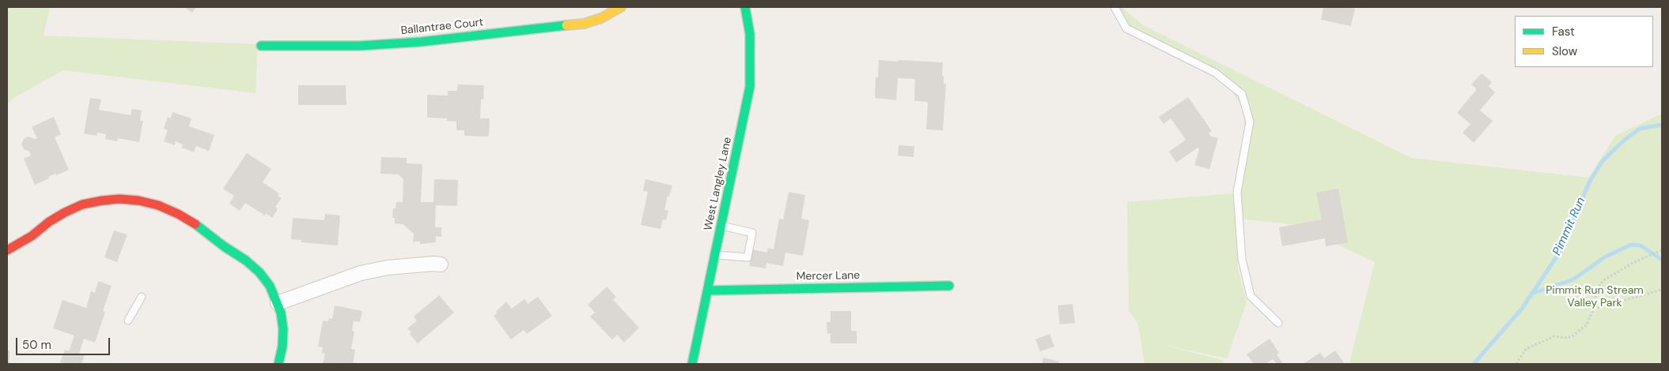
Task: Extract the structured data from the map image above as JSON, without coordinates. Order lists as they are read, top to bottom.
{
  "streets": {
    "street": ["Ballantrae Court", "West Langley Lane", "Mercer Lane"]
  },
  "crossings": [
    ["West Langley Lane", "Mercer Lane"]
  ],
  "water": ["Pimmit Run"],
  "parks": ["Pimmit Run Stream Valley Park"],
  "legend": ["Fast", "Slow"],
  "scale_bar": "50 m"
}
